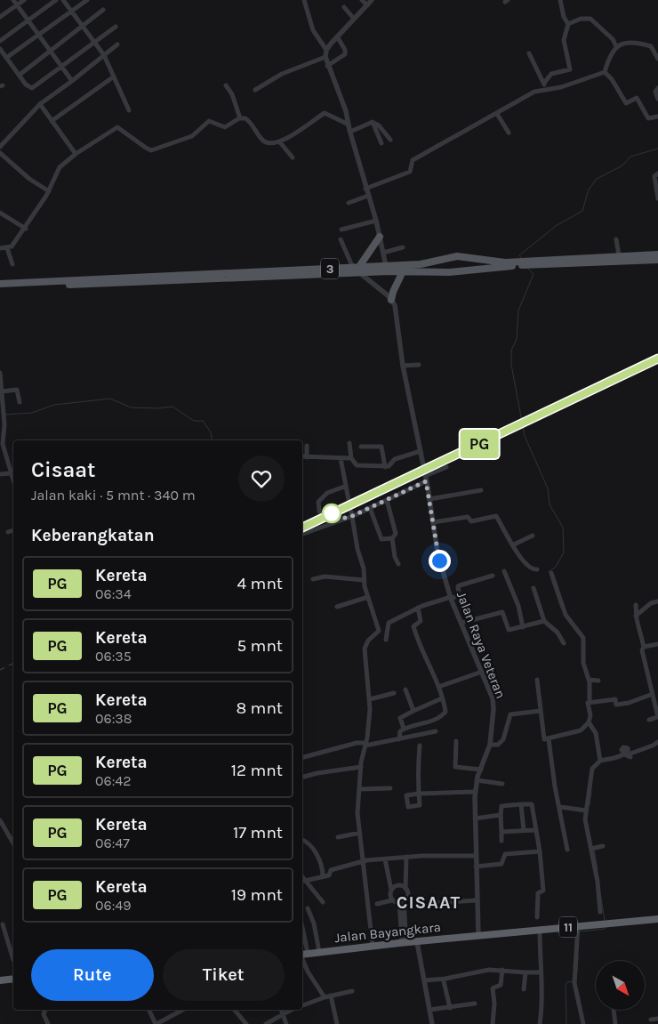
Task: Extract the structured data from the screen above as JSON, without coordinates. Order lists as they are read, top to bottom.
{
  "streets": {
    "highway": ["11", "Jalan Bayangkara"],
    "main road": ["3"],
    "street": ["Jalan Raya Veteran"]
  },
  "crossings": [
    ["Jalan Raya Veteran", "11"],
    ["Jalan Raya Veteran", "Jalan Bayangkara"],
    ["11", "Jalan Bayangkara"]
  ],
  "districts": ["CISAAT"],
  "north": "bottom right",
  "page": {
    "on_map": "PG",
    "heading": [
      ["Cisaat", "Jalan kaki · 5 mnt · 340 m"],
      "Keberangkatan"
    ],
    "list": [
      {
        "mark": "PG",
        "name": "Kereta",
        "note": "06:34",
        "value": "4 mnt"
      },
      {
        "mark": "PG",
        "name": "Kereta",
        "note": "06:35",
        "value": "5 mnt"
      },
      {
        "mark": "PG",
        "name": "Kereta",
        "note": "06:38",
        "value": "8 mnt"
      },
      {
        "mark": "PG",
        "name": "Kereta",
        "note": "06:42",
        "value": "12 mnt"
      },
      {
        "mark": "PG",
        "name": "Kereta",
        "note": "06:47",
        "value": "17 mnt"
      },
      {
        "mark": "PG",
        "name": "Kereta",
        "note": "06:49",
        "value": "19 mnt"
      }
    ],
    "buttons": ["Rute", "Tiket"]
  }
}
